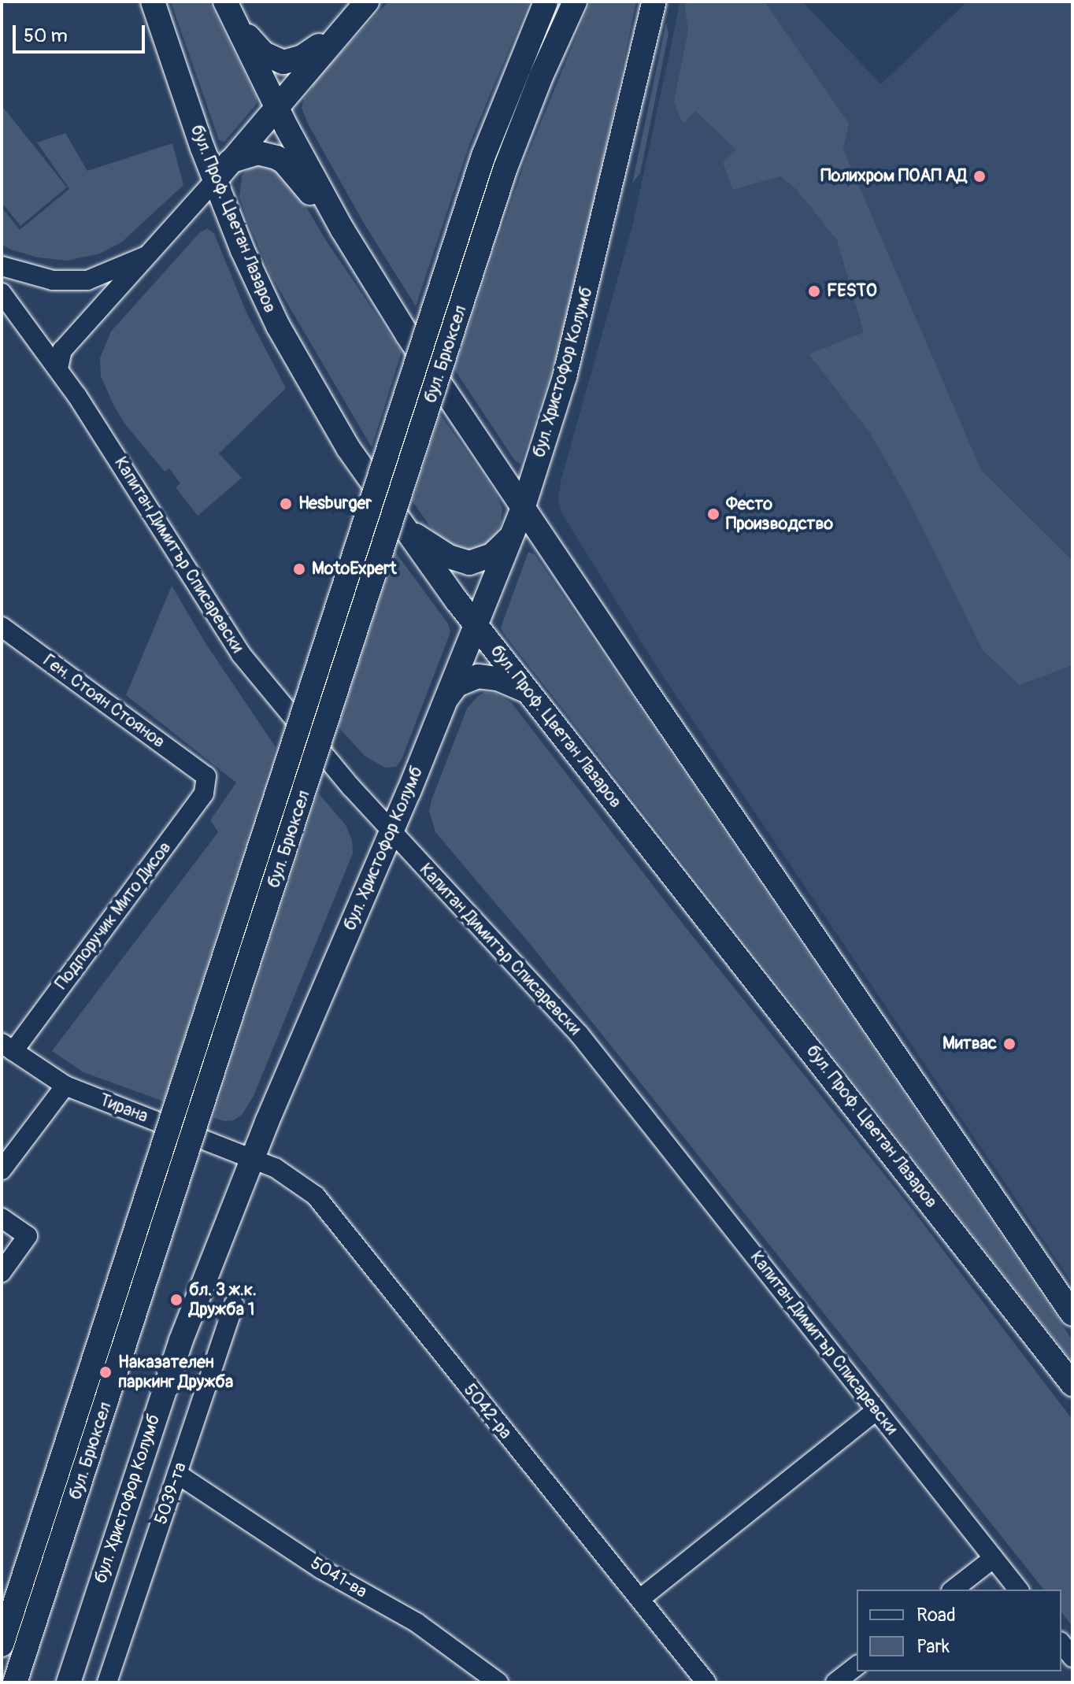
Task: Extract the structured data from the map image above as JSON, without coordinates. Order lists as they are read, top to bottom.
{
  "streets": {
    "main road": ["бул. Проф. Цветан Лазаров", "бул. Брюксел", "бул. Христофор Колумб"],
    "street": [
      "Капитан Димитър Списаревски",
      "Ген. Стоян Стоянов",
      "Подпоручик Мито Дисов",
      "Тирана",
      "5042-ра",
      "5039-та",
      "5041-ва"
    ]
  },
  "crossings": [
    ["бул. Проф. Цветан Лазаров", "бул. Христофор Колумб"],
    ["бул. Христофор Колумб", "Капитан Димитър Списаревски"],
    ["бул. Христофор Колумб", "Тирана"],
    ["бул. Христофор Колумб", "5042-ра"],
    ["Ген. Стоян Стоянов", "Подпоручик Мито Дисов"],
    ["Подпоручик Мито Дисов", "Тирана"],
    ["Тирана", "5042-ра"],
    ["5039-та", "5041-ва"]
  ],
  "places": [
    "Полихром ПОАП АД",
    "FESTO",
    "Hesburger",
    "Фесто Производство",
    "MotoExpert",
    "Митвас",
    "бл. 3 ж.к. Дружба 1",
    "Наказателен паркинг Дружба"
  ],
  "legend": ["Road", "Park"],
  "scale_bar": "50 m"
}
